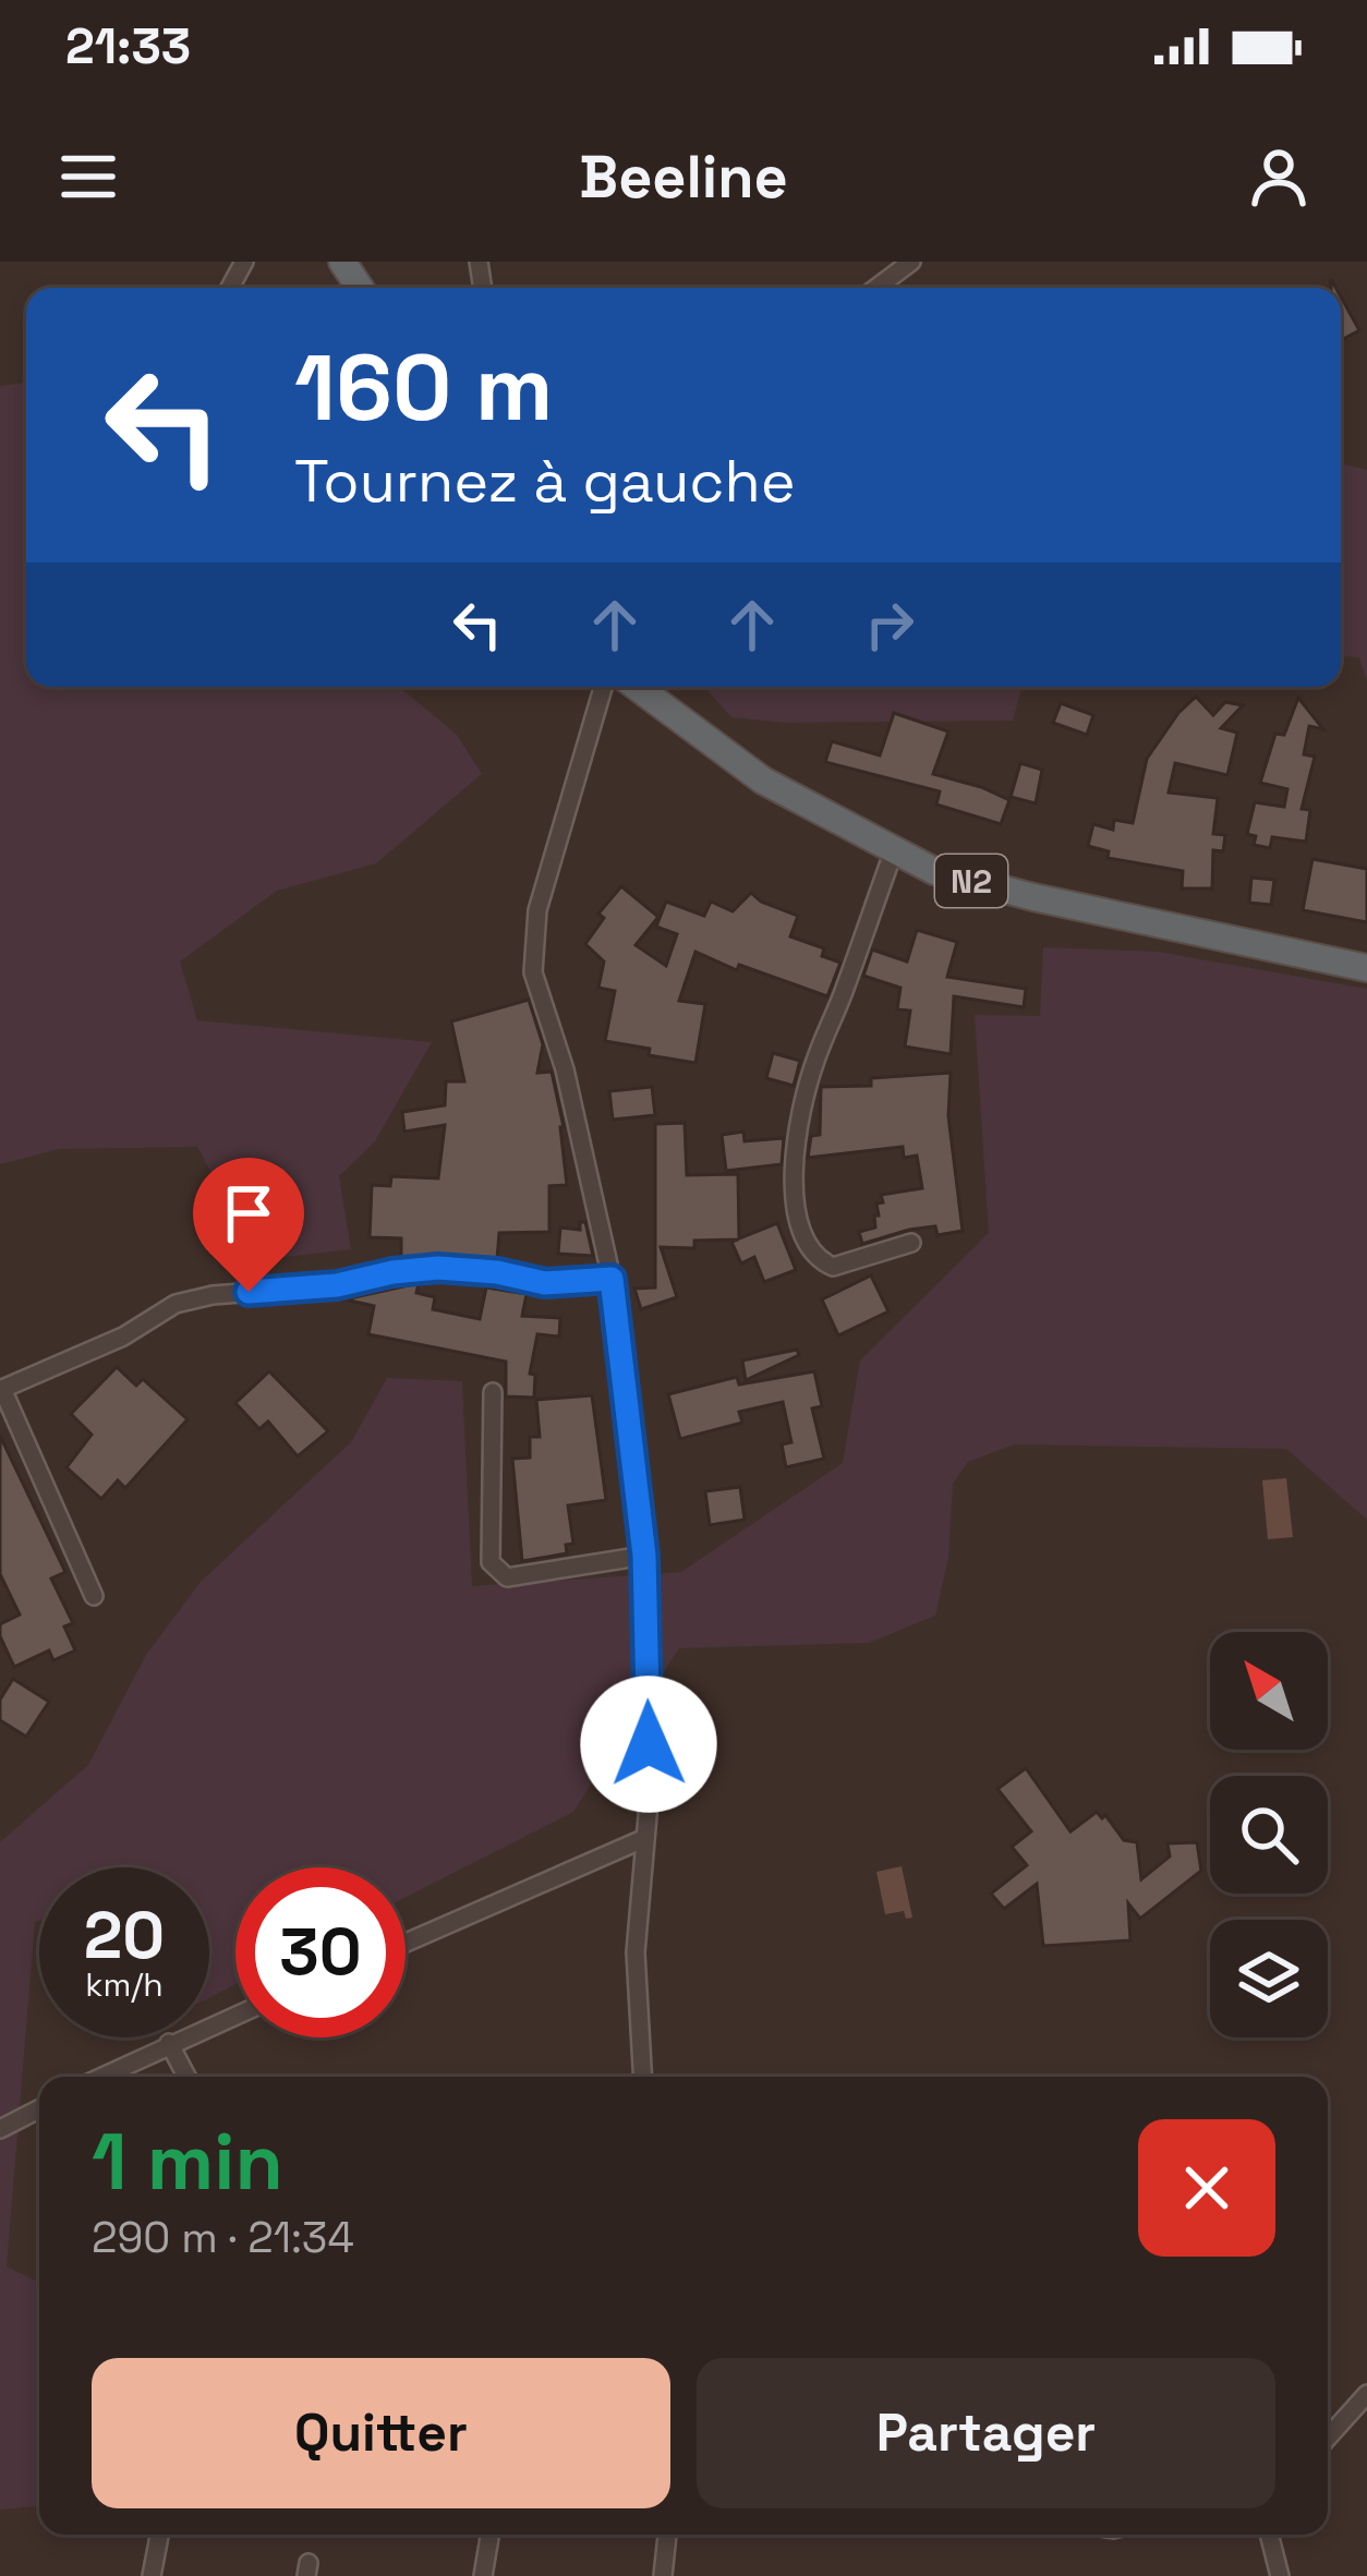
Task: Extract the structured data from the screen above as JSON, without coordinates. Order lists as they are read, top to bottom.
{
  "streets": {
    "highway": ["N2"]
  },
  "north": "top left",
  "page": {
    "status": "21:33",
    "header": "Beeline",
    "turn": ["160 m", "Tournez à gauche"],
    "speed": "20 km/h",
    "limit": "30",
    "heading": ["1 min", "290 m · 21:34"],
    "buttons": ["Quitter", "Partager"]
  }
}
